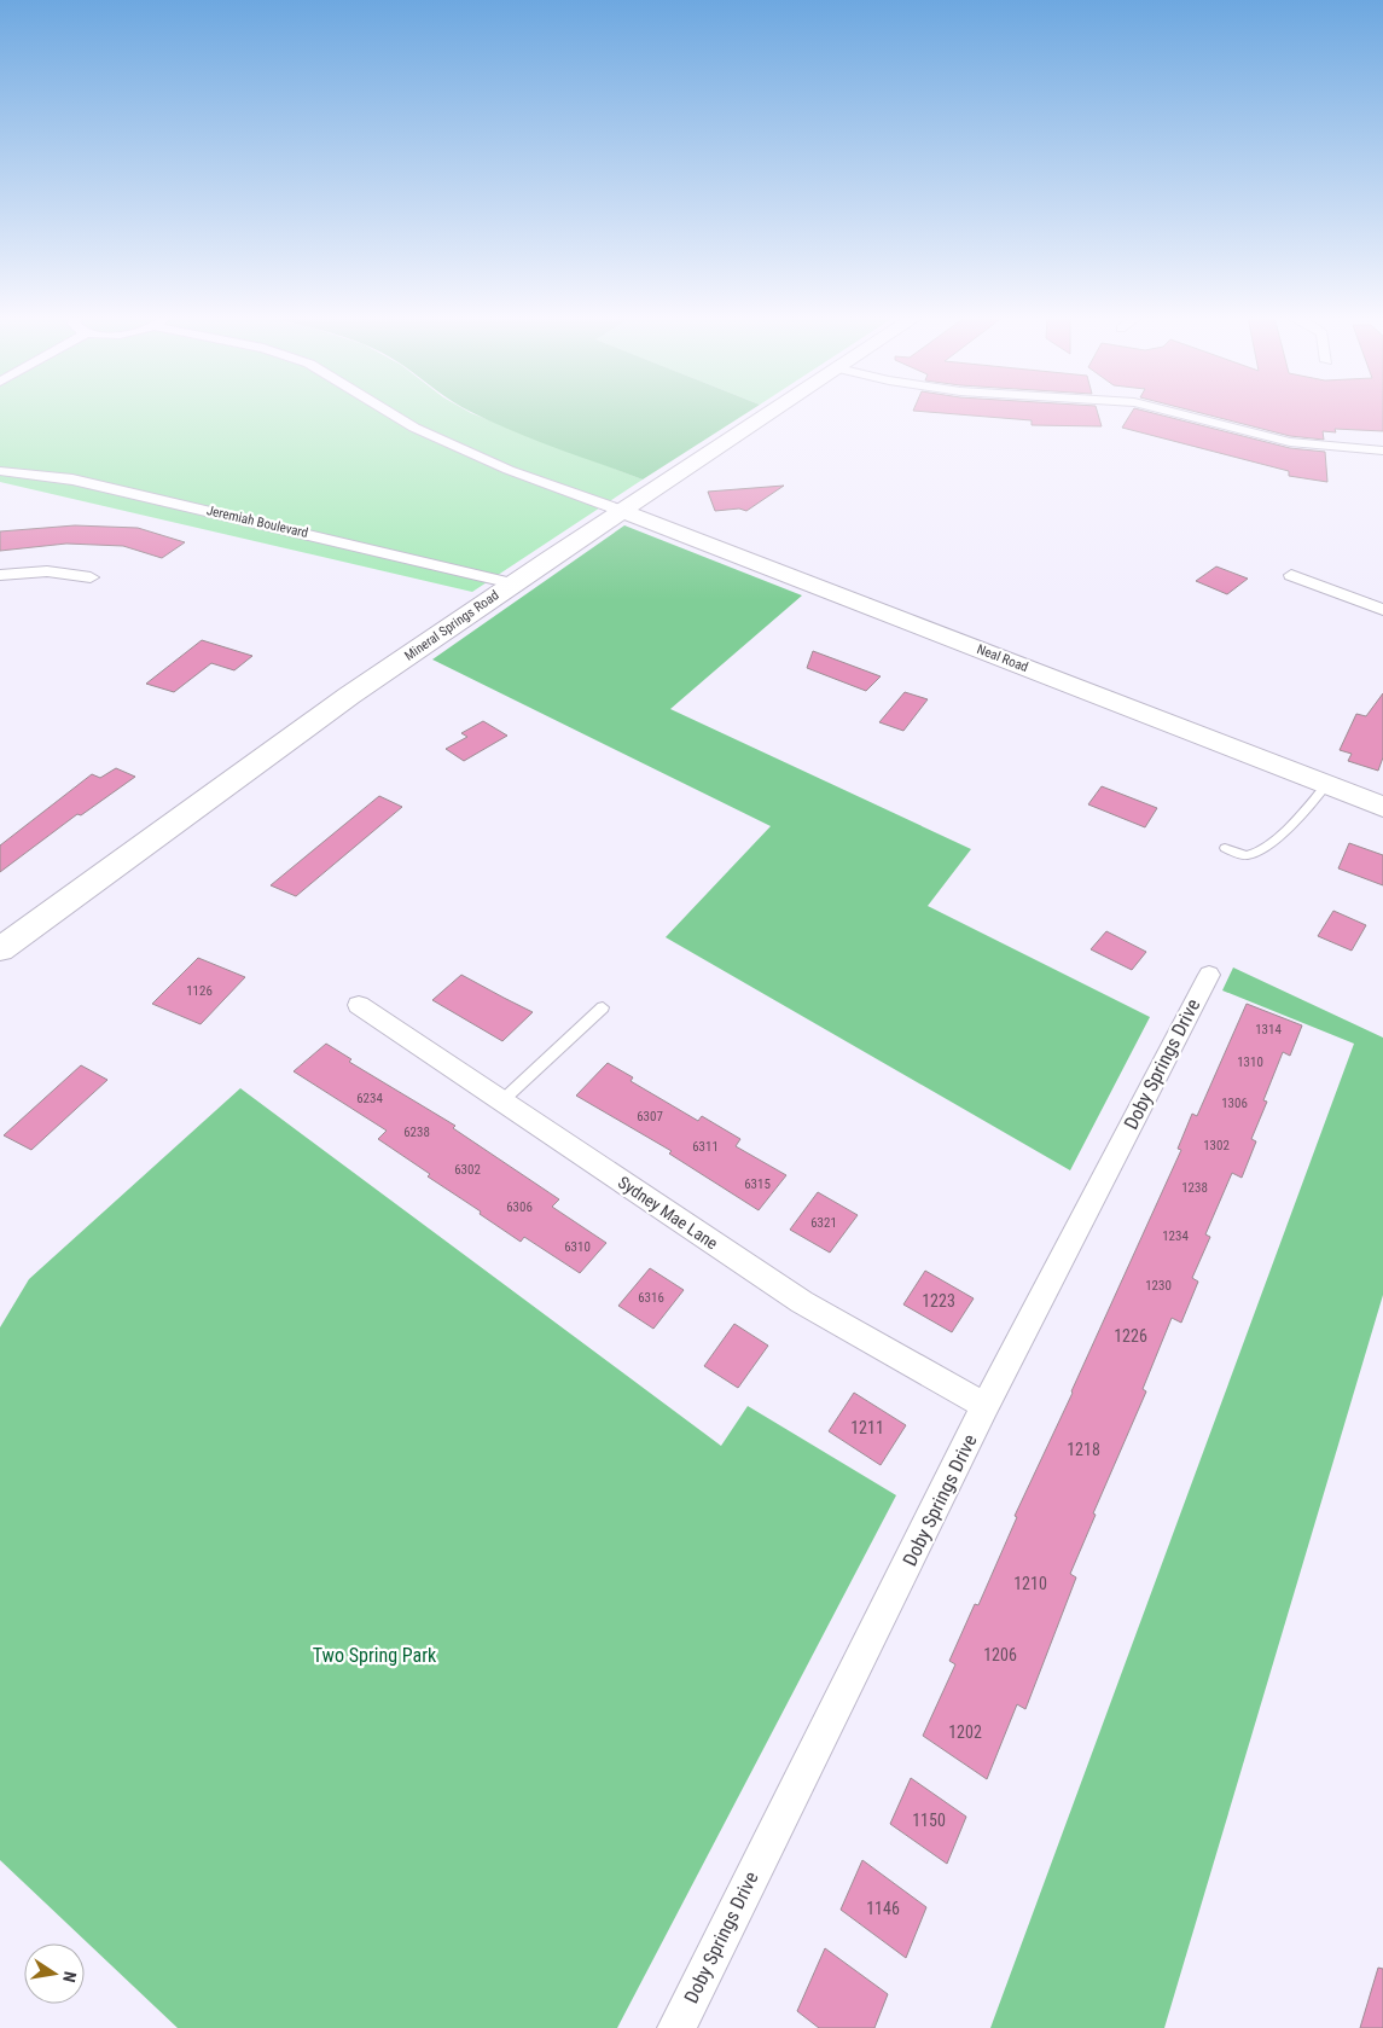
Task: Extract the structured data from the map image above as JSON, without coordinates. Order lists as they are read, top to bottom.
{
  "streets": {
    "street": [
      "Jeremiah Boulevard",
      "Mineral Springs Road",
      "Neal Road",
      "Doby Springs Drive",
      "Sydney Mae Lane"
    ]
  },
  "crossings": [
    ["Jeremiah Boulevard", "Mineral Springs Road"],
    ["Mineral Springs Road", "Neal Road"],
    ["Doby Springs Drive", "Sydney Mae Lane"]
  ],
  "parks": ["Two Spring Park"],
  "house_numbers": [
    "1126",
    "1314",
    "1310",
    "6234",
    "1306",
    "6307",
    "6238",
    "1302",
    "6311",
    "6302",
    "6315",
    "1238",
    "6306",
    "6321",
    "1234",
    "6310",
    "1230",
    "6316",
    "1223",
    "1226",
    "1211",
    "1218",
    "1210",
    "1206",
    "1202",
    "1150",
    "1146"
  ],
  "north": "right"
}
